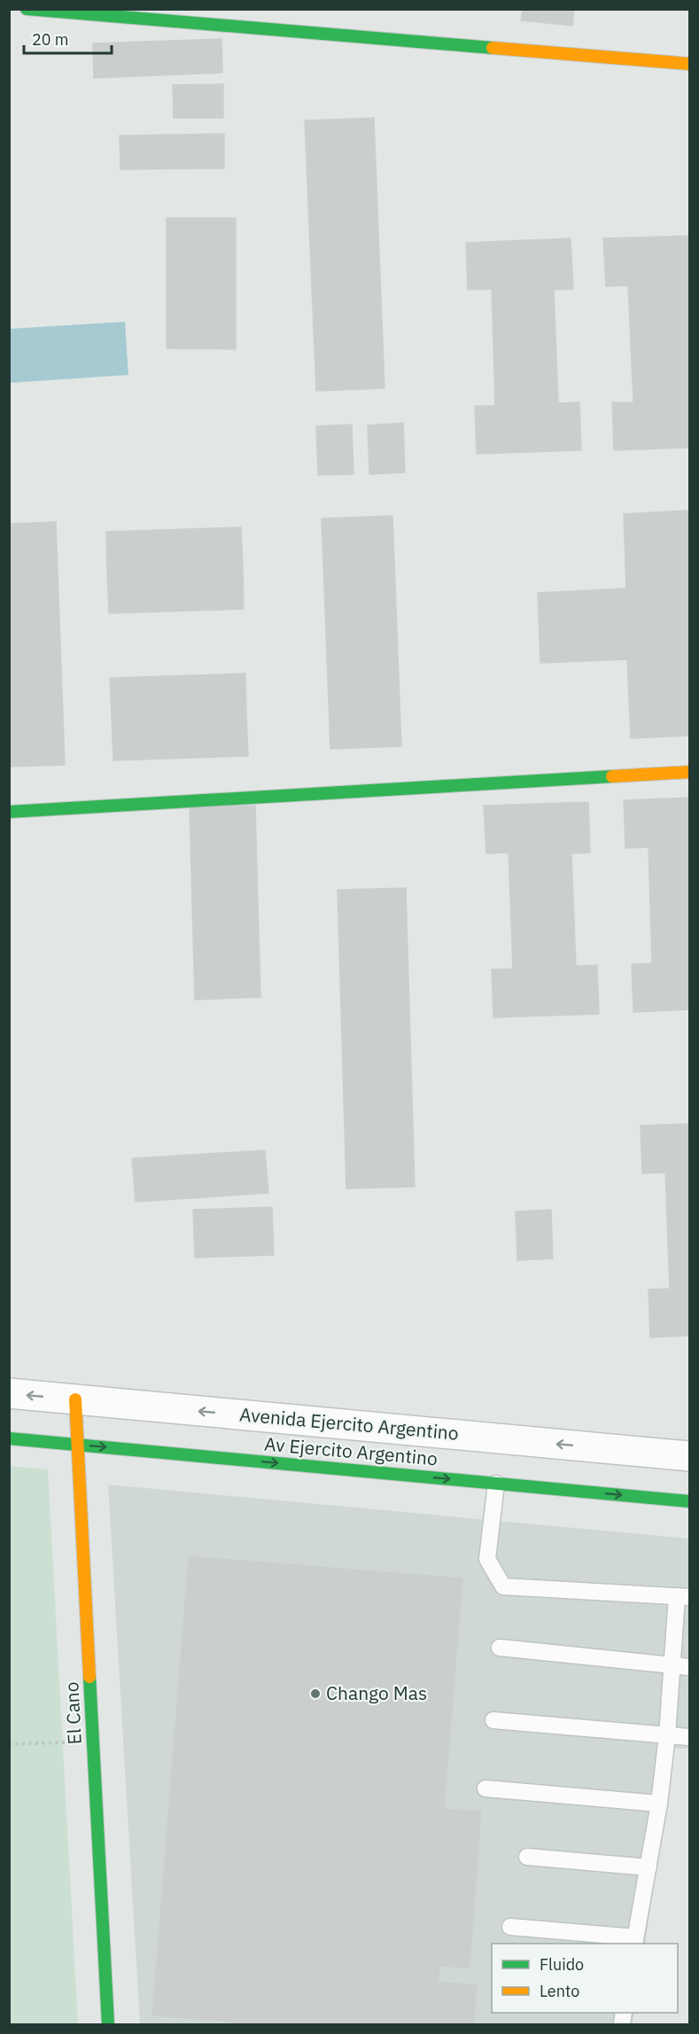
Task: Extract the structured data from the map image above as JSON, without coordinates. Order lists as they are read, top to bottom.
{
  "streets": {
    "street": ["Avenida Ejercito Argentino", "Av Ejercito Argentino", "El Cano"]
  },
  "crossings": [
    ["Avenida Ejercito Argentino", "El Cano"],
    ["Av Ejercito Argentino", "El Cano"]
  ],
  "one_way": ["Avenida Ejercito Argentino", "Av Ejercito Argentino"],
  "places": ["Chango Mas"],
  "legend": ["Fluido", "Lento"],
  "scale_bar": "20 m"
}
